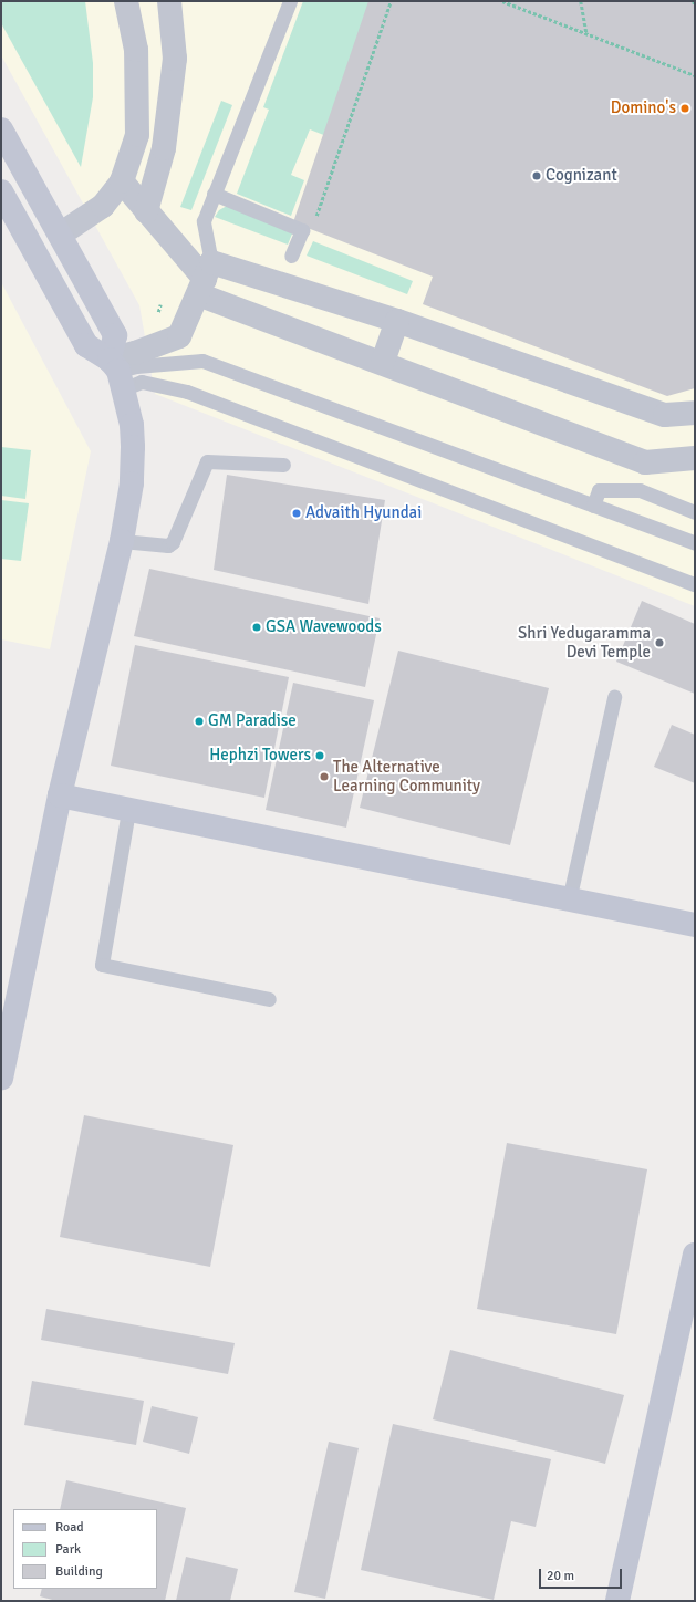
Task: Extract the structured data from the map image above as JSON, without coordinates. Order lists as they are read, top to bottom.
{
  "places": [
    "Domino's",
    "Cognizant",
    "Advaith Hyundai",
    "GSA Wavewoods",
    "Shri Yedugaramma Devi Temple",
    "GM Paradise",
    "Hephzi Towers",
    "The Alternative Learning Community"
  ],
  "legend": ["Road", "Park", "Building"],
  "scale_bar": "20 m"
}
